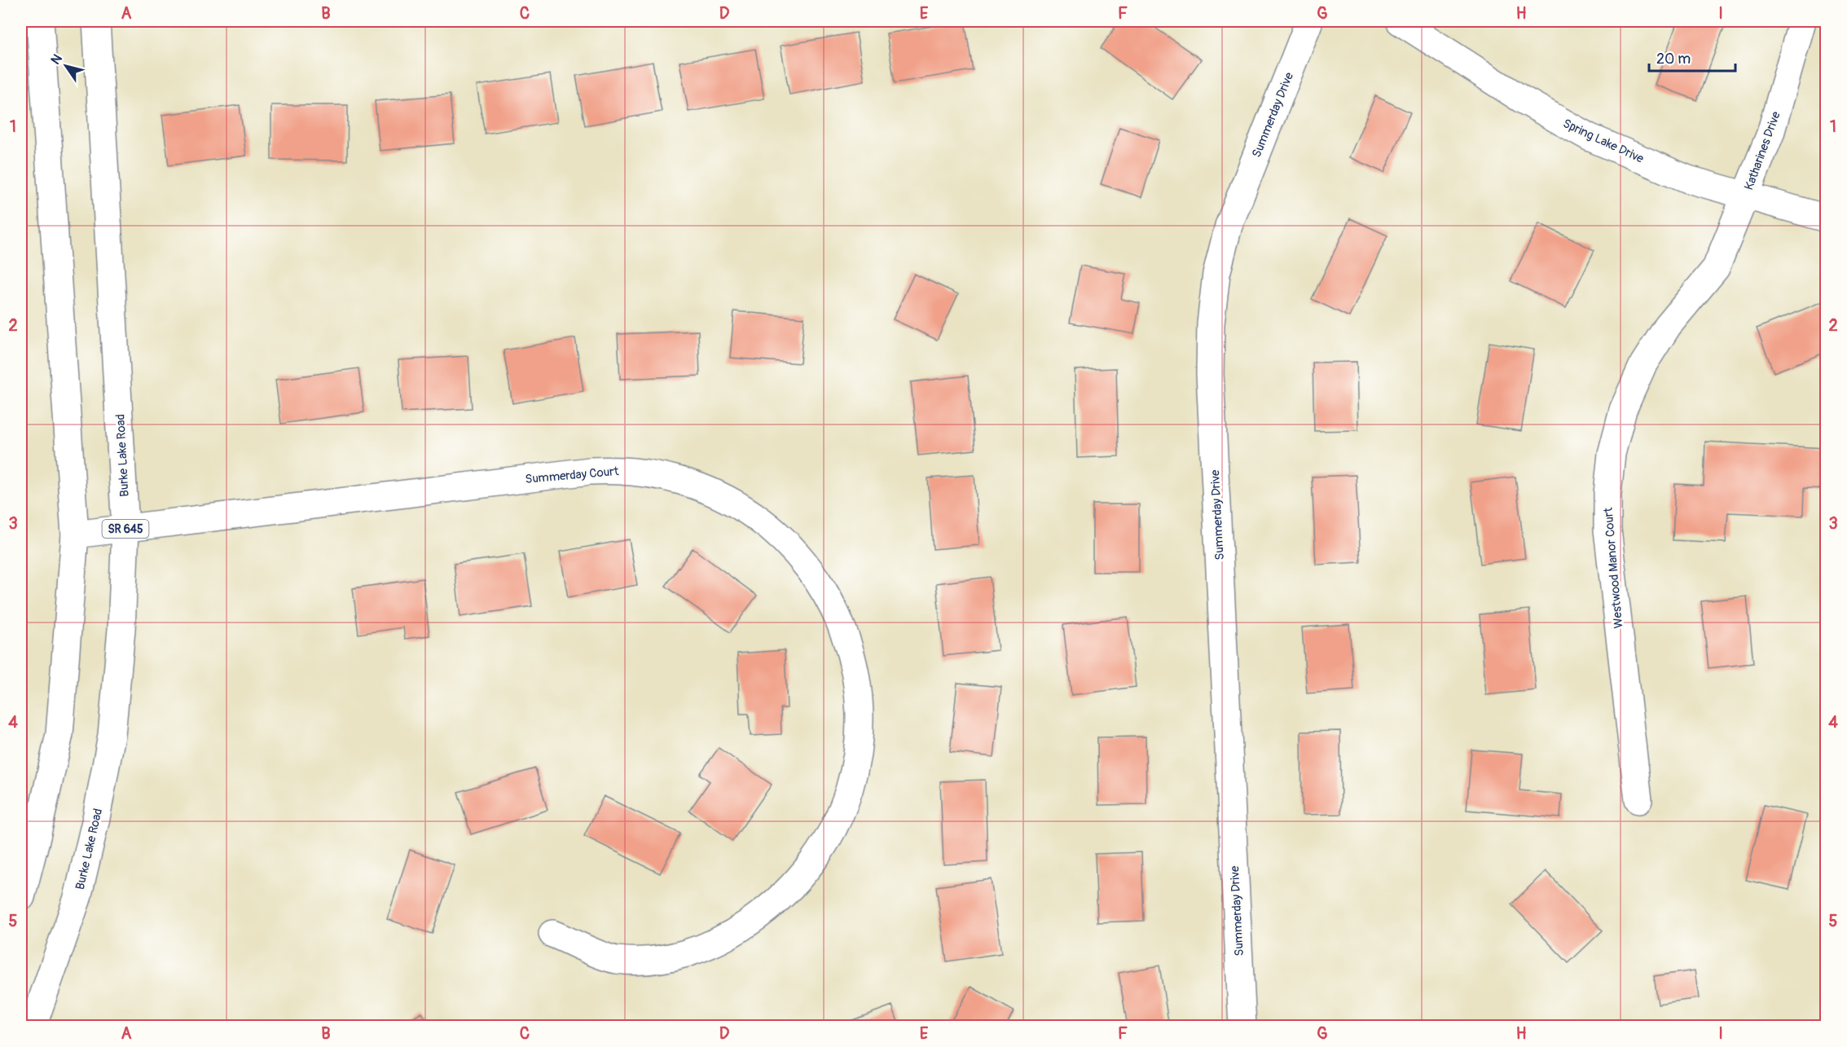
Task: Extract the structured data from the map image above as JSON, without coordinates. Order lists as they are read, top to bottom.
{
  "streets": {
    "street": [
      "Summerday Drive",
      "Spring Lake Drive",
      "Katharines Drive",
      "Burke Lake Road",
      "Summerday Court",
      "SR 645",
      "Westwood Manor Court"
    ]
  },
  "crossings": [
    ["Spring Lake Drive", "Katharines Drive"],
    ["Spring Lake Drive", "Westwood Manor Court"],
    ["Katharines Drive", "Westwood Manor Court"],
    ["Burke Lake Road", "Summerday Court"]
  ],
  "scale_bar": "20 m",
  "north": "top left",
  "grid": {
    "columns": [
      "A",
      "B",
      "C",
      "D",
      "E",
      "F",
      "G",
      "H",
      "I"
    ],
    "rows": [
      "1",
      "2",
      "3",
      "4",
      "5"
    ]
  }
}
